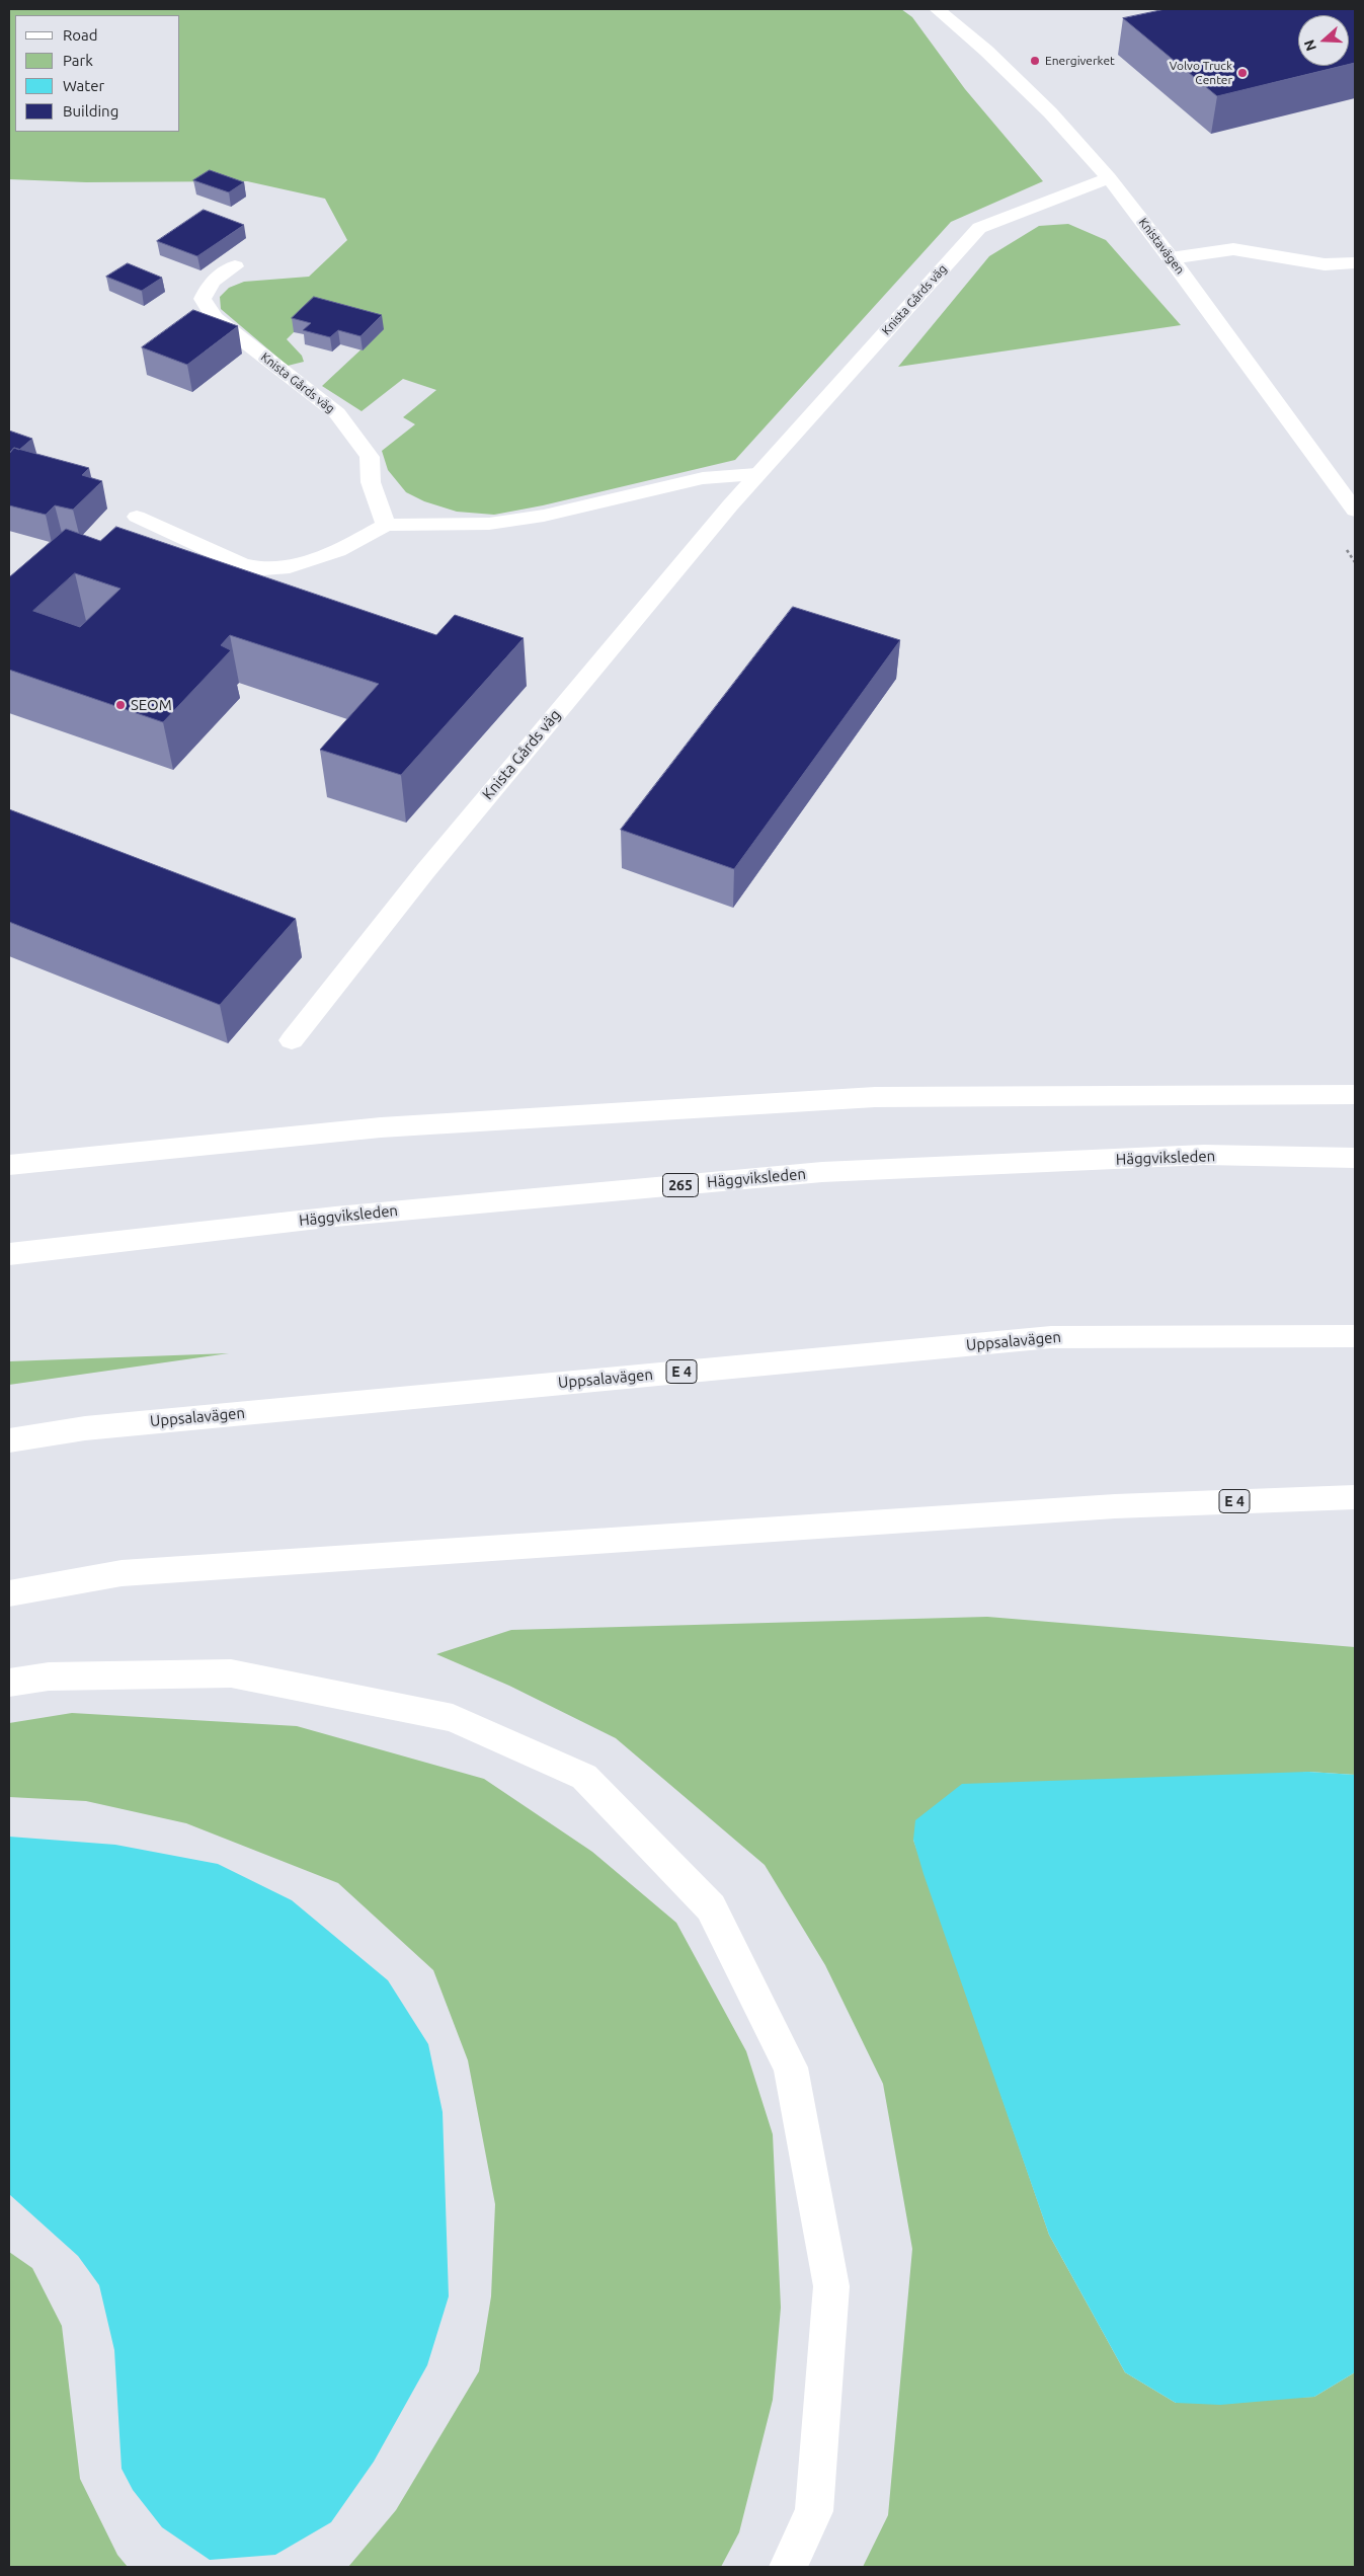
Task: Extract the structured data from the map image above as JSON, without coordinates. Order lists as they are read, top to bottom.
{
  "streets": {
    "main road": [
      "Knistavägen",
      "Knista Gårds väg",
      "Häggviksleden",
      "265",
      "Uppsalavägen",
      "E 4"
    ]
  },
  "crossings": [
    ["Knistavägen", "Knista Gårds väg"]
  ],
  "places": ["Energiverket", "Volvo Truck Center", "SEOM"],
  "legend": [
    "Road",
    "Park",
    "Water",
    "Building"
  ],
  "north": "left"
}
